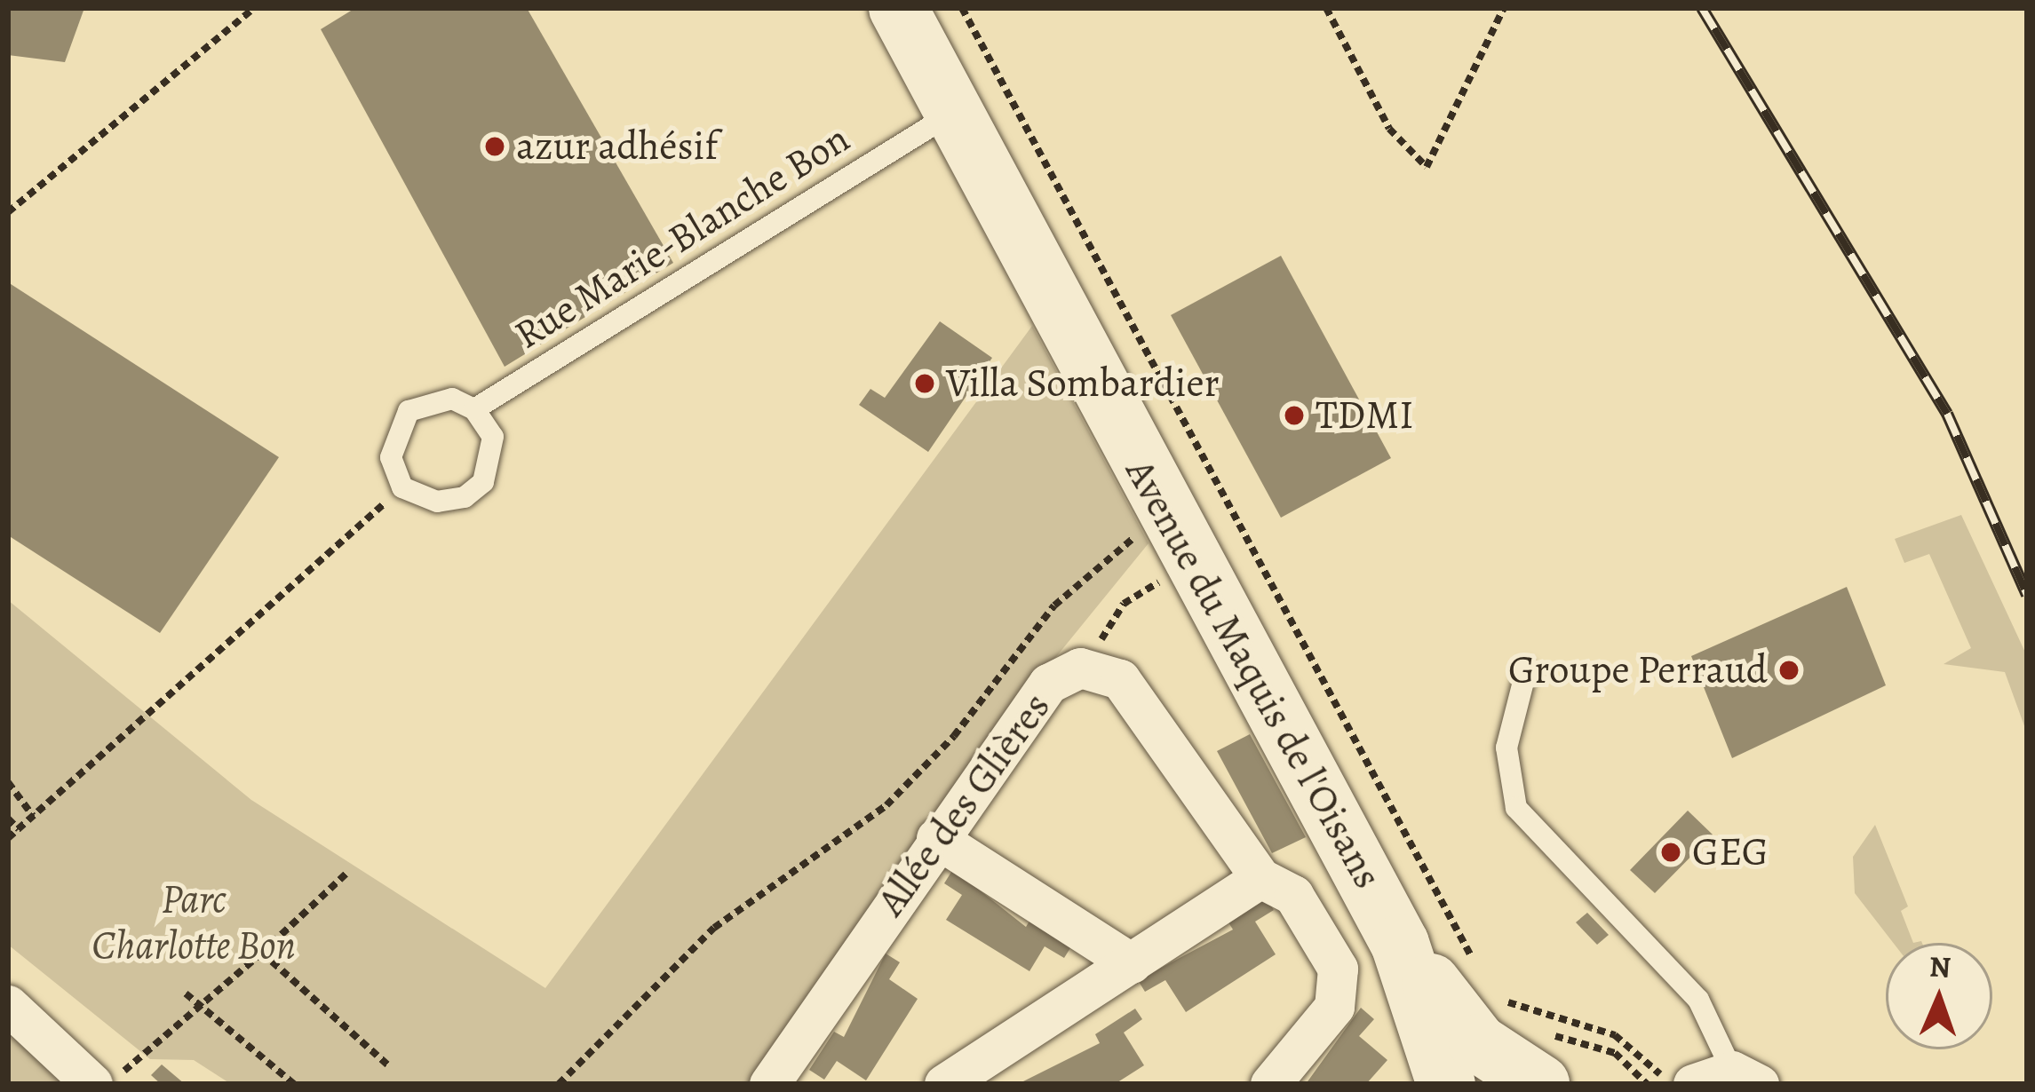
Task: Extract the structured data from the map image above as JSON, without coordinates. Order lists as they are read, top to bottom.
{
  "streets": {
    "street": ["Avenue du Maquis de l'Oisans", "Allée des Glières"],
    "lane": ["Rue Marie-Blanche Bon"]
  },
  "crossings": [
    ["Rue Marie-Blanche Bon", "Avenue du Maquis de l'Oisans"]
  ],
  "parks": ["Parc Charlotte Bon"],
  "places": [
    "azur adhésif",
    "Villa Sombardier",
    "TDMI",
    "Groupe Perraud",
    "GEG"
  ],
  "north": "top"
}
